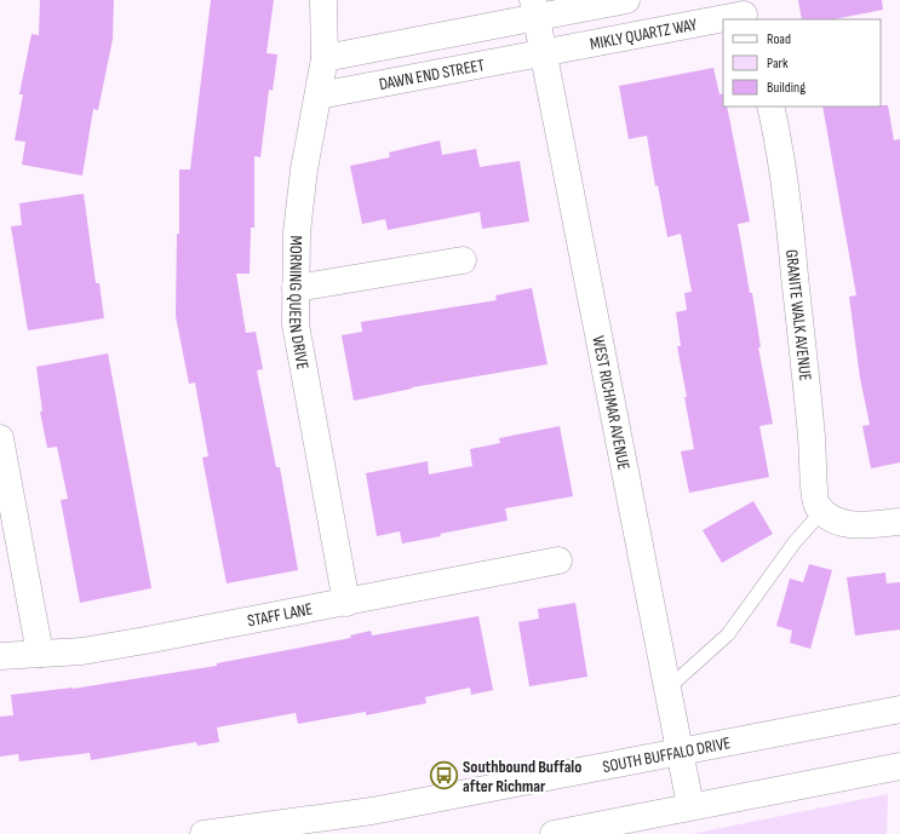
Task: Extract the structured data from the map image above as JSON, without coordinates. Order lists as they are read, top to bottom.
{
  "streets": {
    "street": [
      "MIKLY QUARTZ WAY",
      "DAWN END STREET",
      "MORNING QUEEN DRIVE",
      "GRANITE WALK AVENUE",
      "WEST RICHMAR AVENUE",
      "STAFF LANE",
      "SOUTH BUFFALO DRIVE"
    ]
  },
  "crossings": [
    ["MIKLY QUARTZ WAY", "DAWN END STREET"],
    ["MIKLY QUARTZ WAY", "WEST RICHMAR AVENUE"],
    ["DAWN END STREET", "MORNING QUEEN DRIVE"],
    ["DAWN END STREET", "WEST RICHMAR AVENUE"],
    ["MORNING QUEEN DRIVE", "STAFF LANE"],
    ["WEST RICHMAR AVENUE", "SOUTH BUFFALO DRIVE"]
  ],
  "places": {
    "bus stop": ["Southbound Buffalo after Richmar"]
  },
  "legend": ["Road", "Park", "Building"]
}
